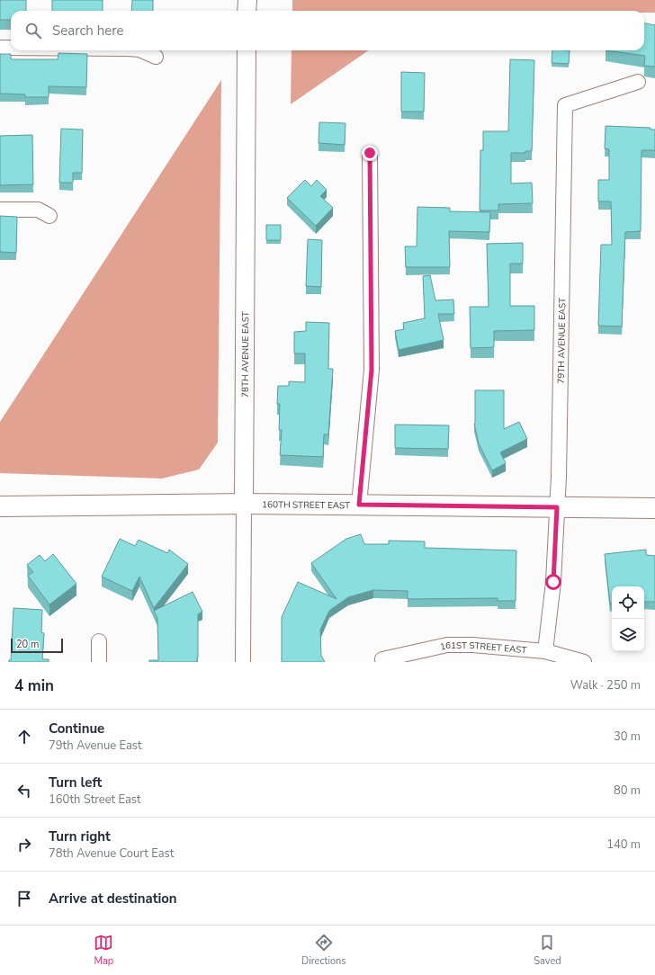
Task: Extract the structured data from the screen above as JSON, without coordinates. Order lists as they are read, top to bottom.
{
  "streets": {
    "main road": ["160TH STREET EAST"],
    "street": ["79TH AVENUE EAST", "78TH AVENUE EAST", "161ST STREET EAST"]
  },
  "crossings": [
    ["79TH AVENUE EAST", "160TH STREET EAST"],
    ["79TH AVENUE EAST", "161ST STREET EAST"],
    ["78TH AVENUE EAST", "160TH STREET EAST"]
  ],
  "scale_bar": "20 m",
  "page": {
    "search": "Search here",
    "scale": "20 m",
    "heading": ["4 min", "Walk · 250 m"],
    "list": [
      ["Continue", "79th Avenue East", "30 m"],
      ["Turn left", "160th Street East", "80 m"],
      ["Turn right", "78th Avenue Court East", "140 m"],
      "Arrive at destination"
    ],
    "nav": ["Map", "Directions", "Saved"]
  }
}
